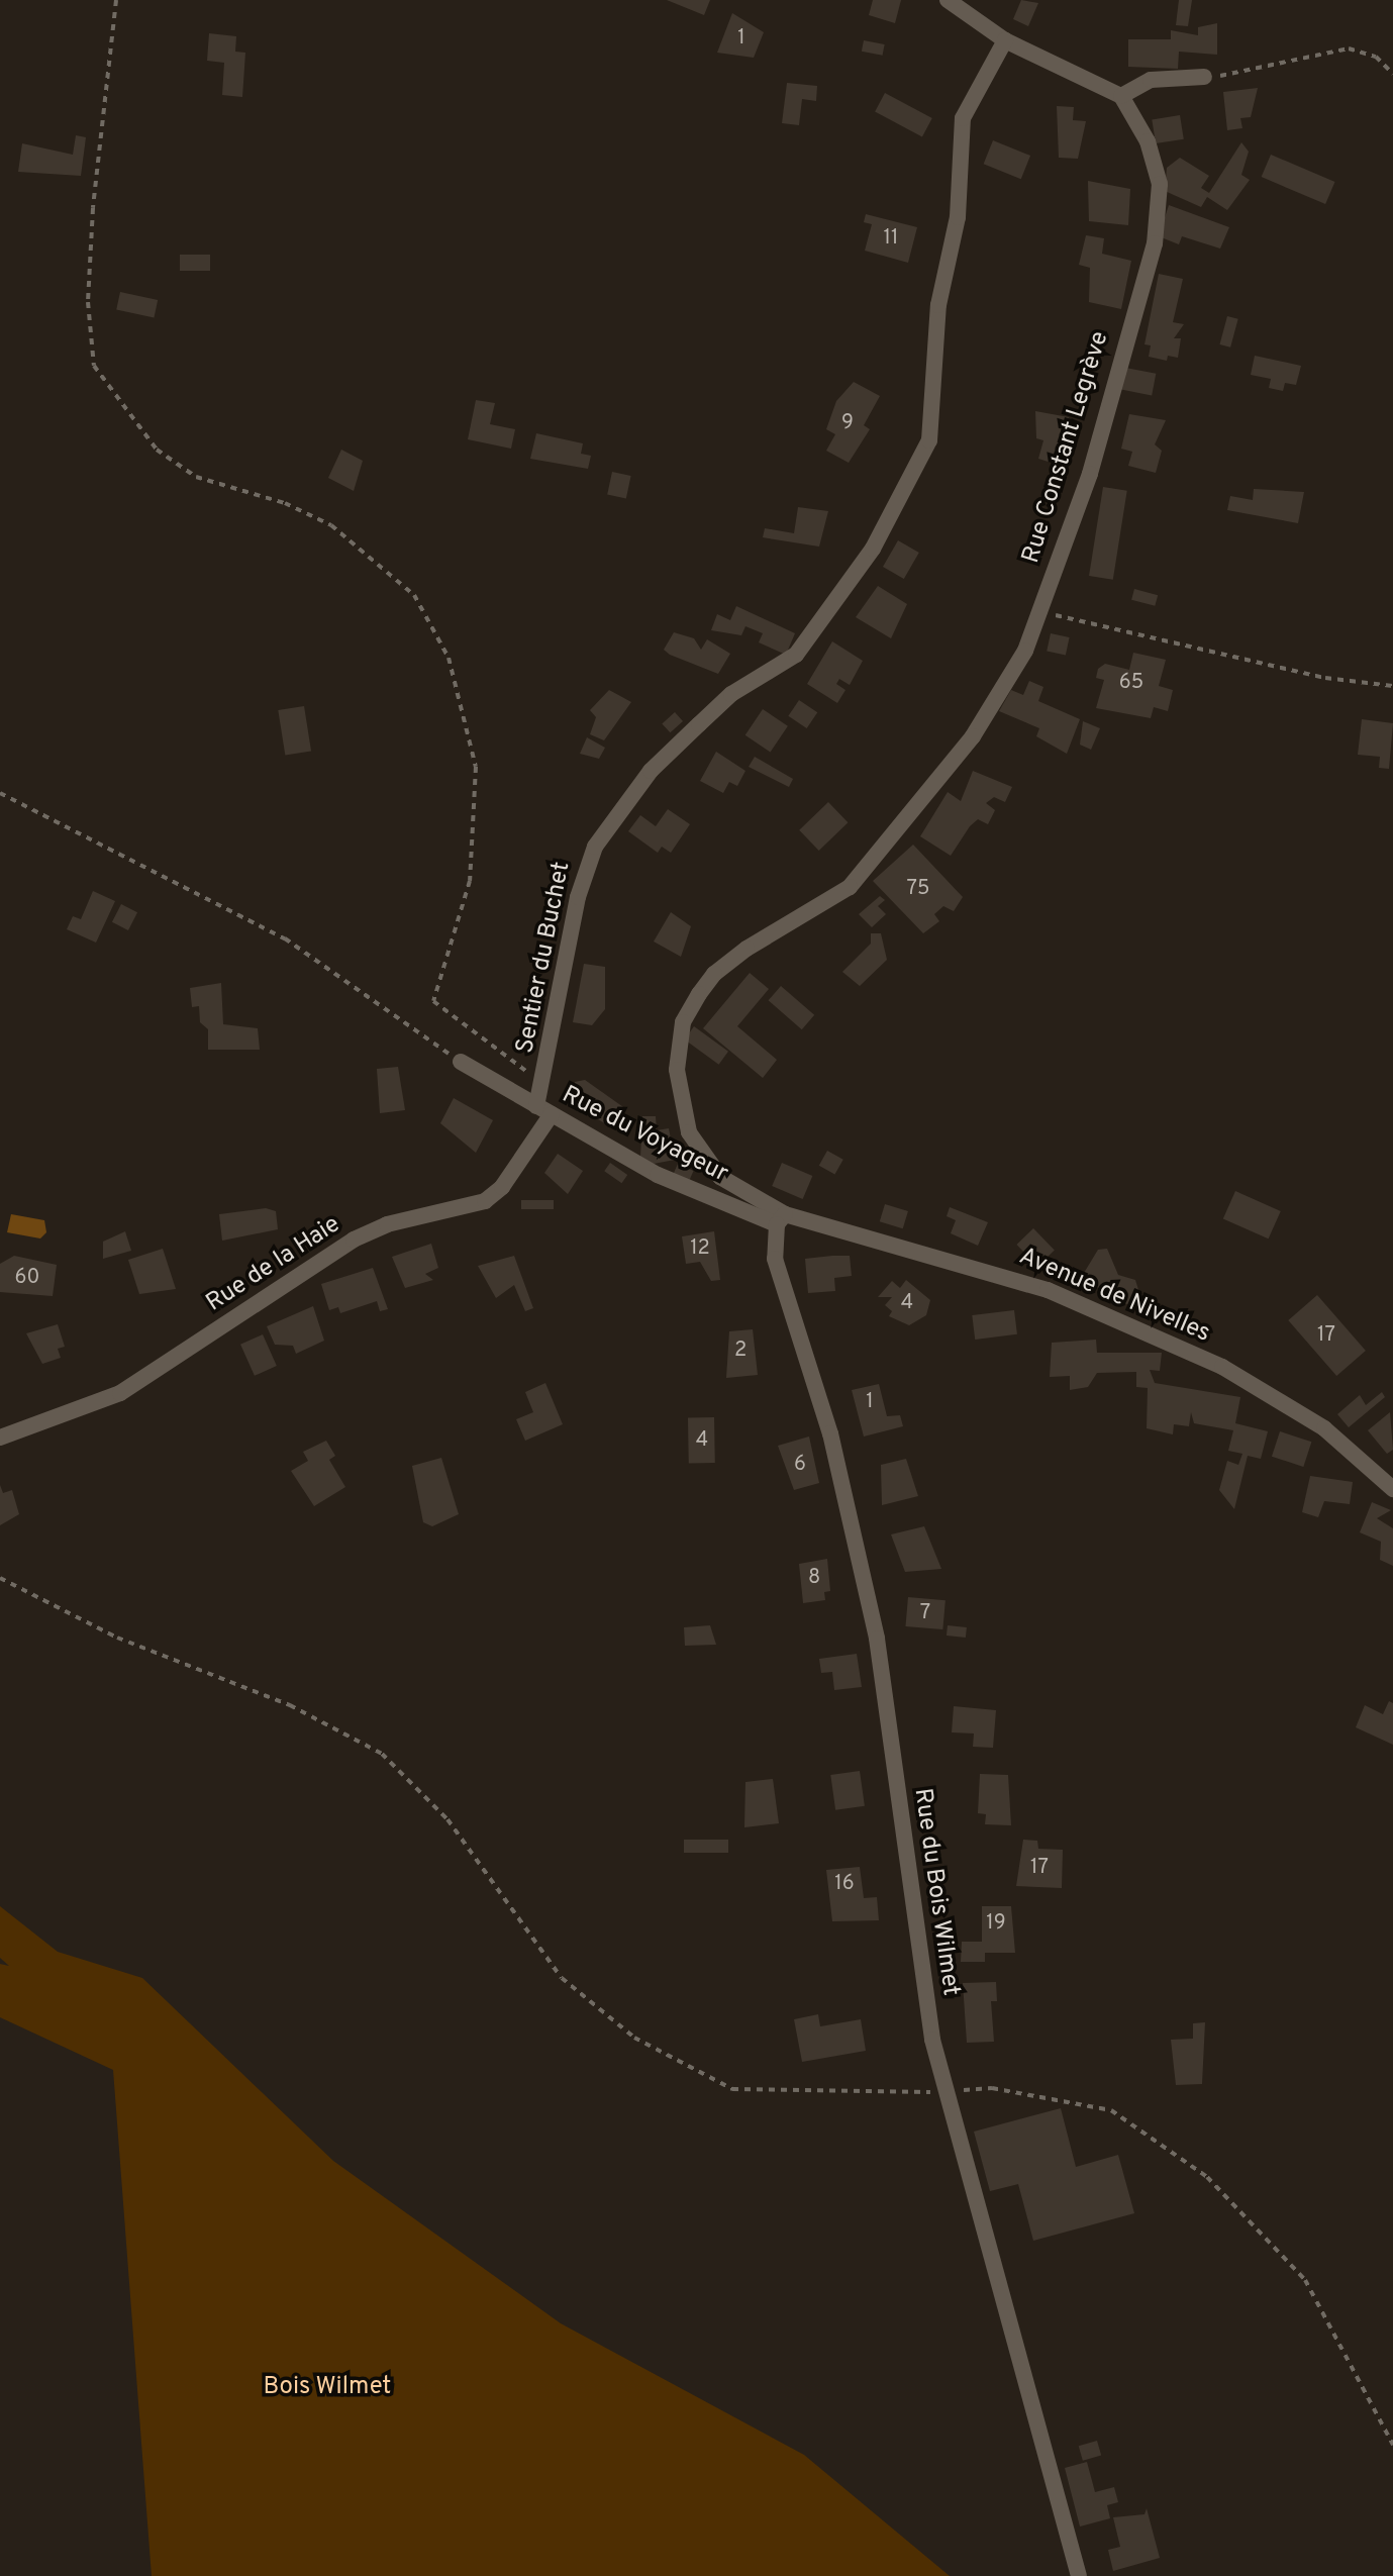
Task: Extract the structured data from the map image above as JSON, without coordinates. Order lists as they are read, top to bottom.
{
  "streets": {
    "street": [
      "Rue Constant Legrève",
      "Sentier du Buchet",
      "Rue du Voyageur",
      "Rue de la Haie",
      "Avenue de Nivelles",
      "Rue du Bois Wilmet"
    ]
  },
  "crossings": [
    ["Rue Constant Legrève", "Rue du Voyageur"],
    ["Rue Constant Legrève", "Avenue de Nivelles"],
    ["Rue Constant Legrève", "Rue du Bois Wilmet"],
    ["Sentier du Buchet", "Rue du Voyageur"],
    ["Sentier du Buchet", "Rue de la Haie"],
    ["Rue du Voyageur", "Rue de la Haie"],
    ["Rue du Voyageur", "Avenue de Nivelles"],
    ["Rue du Voyageur", "Rue du Bois Wilmet"],
    ["Avenue de Nivelles", "Rue du Bois Wilmet"]
  ],
  "parks": ["Bois Wilmet"],
  "house_numbers": [
    "1",
    "11",
    "9",
    "65",
    "75",
    "12",
    "60",
    "4",
    "17",
    "2",
    "1",
    "4",
    "6",
    "8",
    "7",
    "17",
    "16",
    "19"
  ]
}
